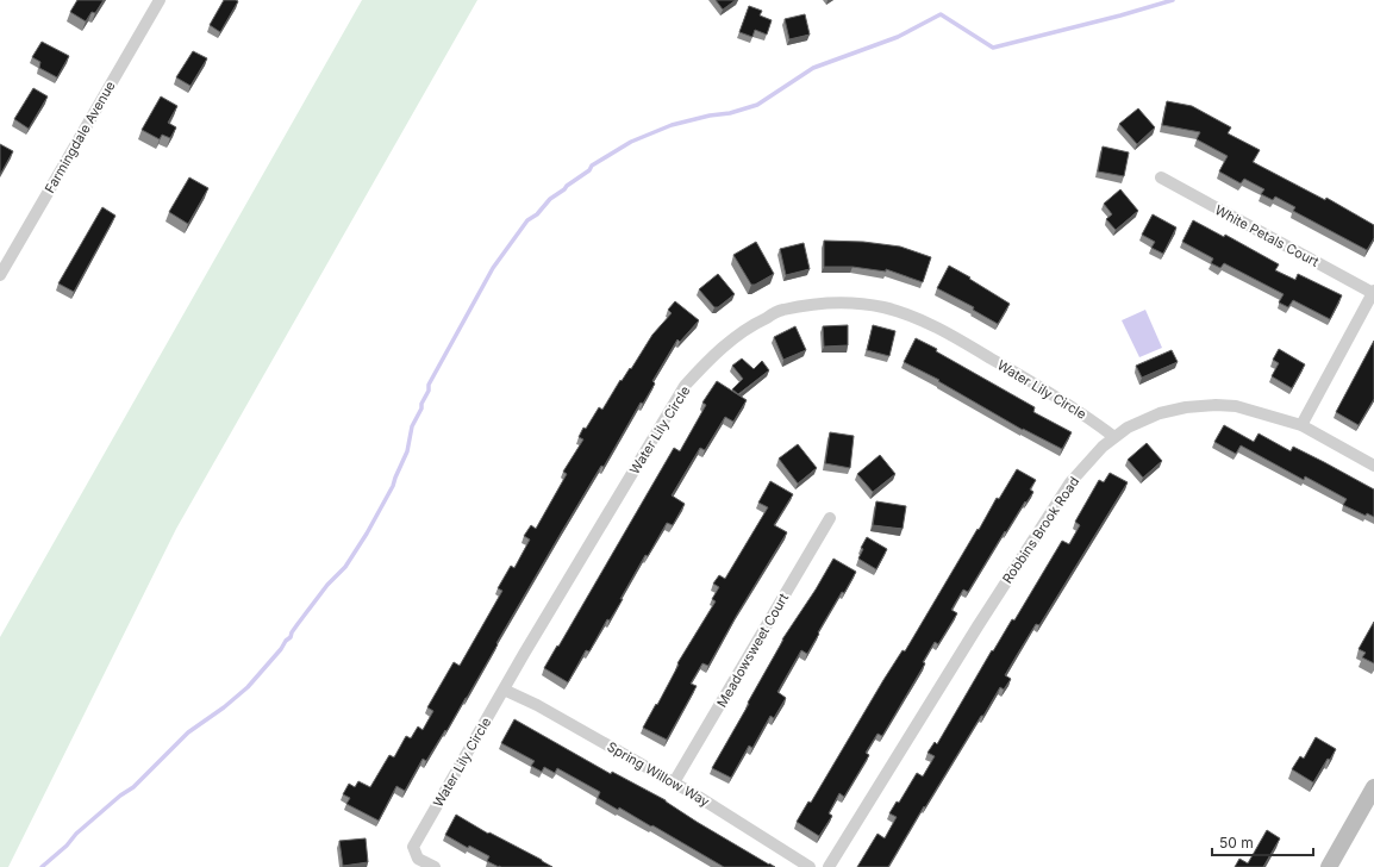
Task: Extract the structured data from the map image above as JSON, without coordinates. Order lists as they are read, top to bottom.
{
  "streets": {
    "street": [
      "Farmingdale Avenue",
      "White Petals Court",
      "Water Lily Circle",
      "Robbins Brook Road",
      "Meadowsweet Court",
      "Spring Willow Way"
    ]
  },
  "crossings": [
    ["Water Lily Circle", "Robbins Brook Road"],
    ["Water Lily Circle", "Spring Willow Way"],
    ["Meadowsweet Court", "Spring Willow Way"]
  ],
  "scale_bar": "50 m"
}
